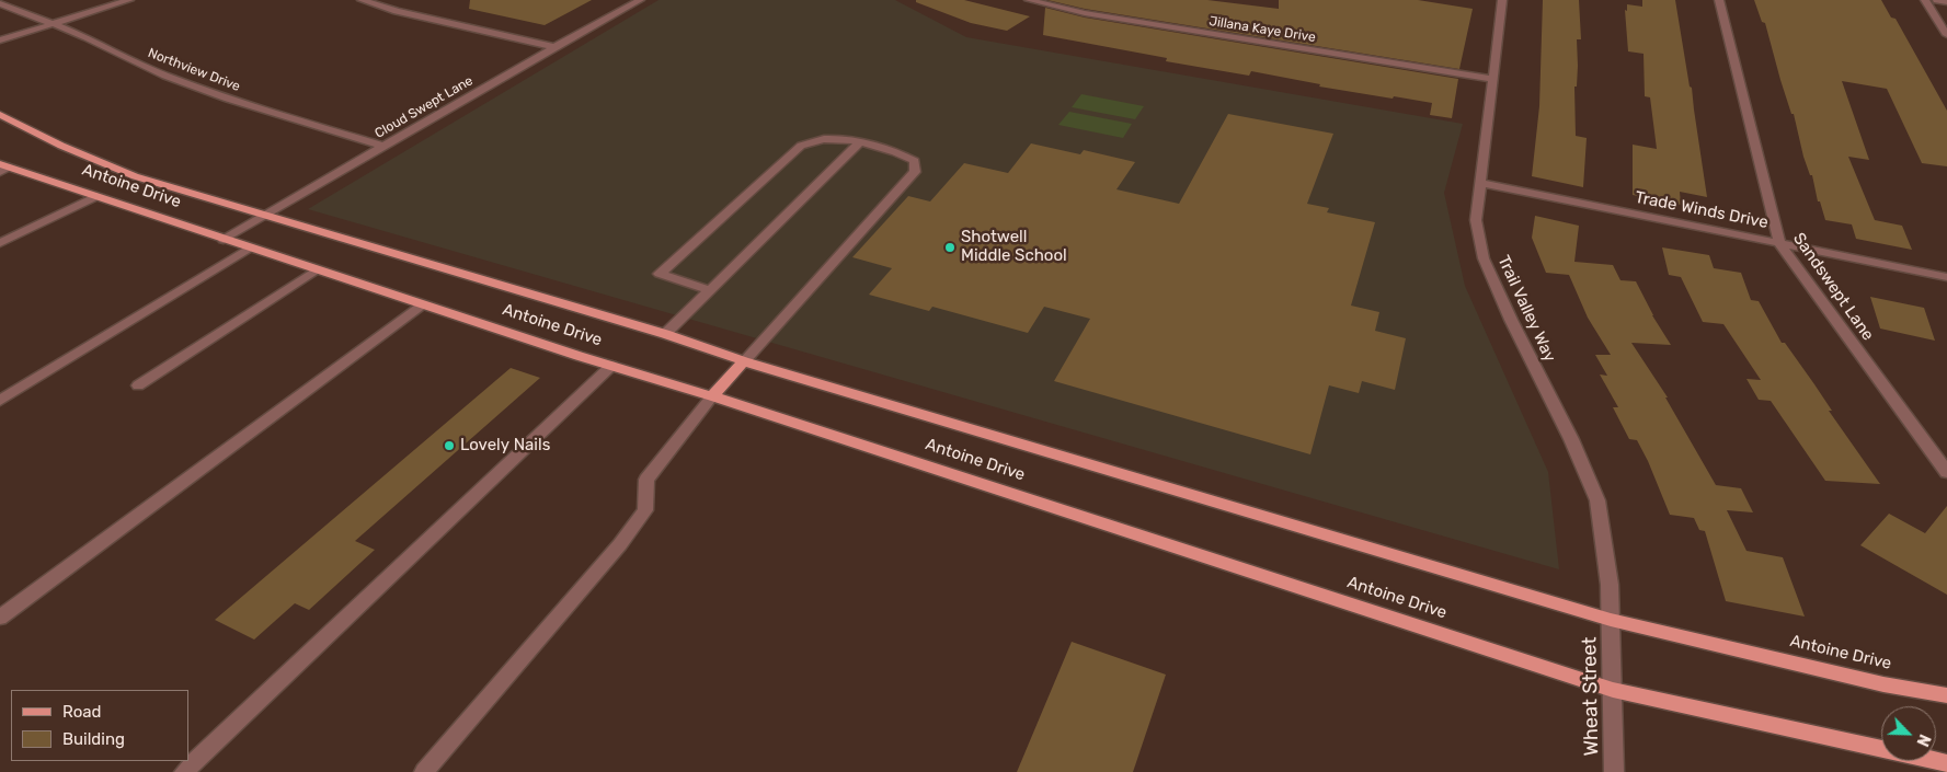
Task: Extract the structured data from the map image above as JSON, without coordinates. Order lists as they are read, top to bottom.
{
  "streets": {
    "main road": ["Antoine Drive"],
    "street": [
      "Jillana Kaye Drive",
      "Northview Drive",
      "Cloud Swept Lane",
      "Trade Winds Drive",
      "Sandswept Lane",
      "Trail Valley Way",
      "Wheat Street"
    ]
  },
  "crossings": [
    ["Jillana Kaye Drive", "Trail Valley Way"],
    ["Northview Drive", "Cloud Swept Lane"],
    ["Cloud Swept Lane", "Antoine Drive"],
    ["Antoine Drive", "Trail Valley Way"],
    ["Antoine Drive", "Wheat Street"],
    ["Trade Winds Drive", "Sandswept Lane"],
    ["Trade Winds Drive", "Trail Valley Way"],
    ["Trail Valley Way", "Wheat Street"]
  ],
  "places": ["Shotwell Middle School", "Lovely Nails"],
  "legend": ["Road", "Building"],
  "north": "bottom right"
}
